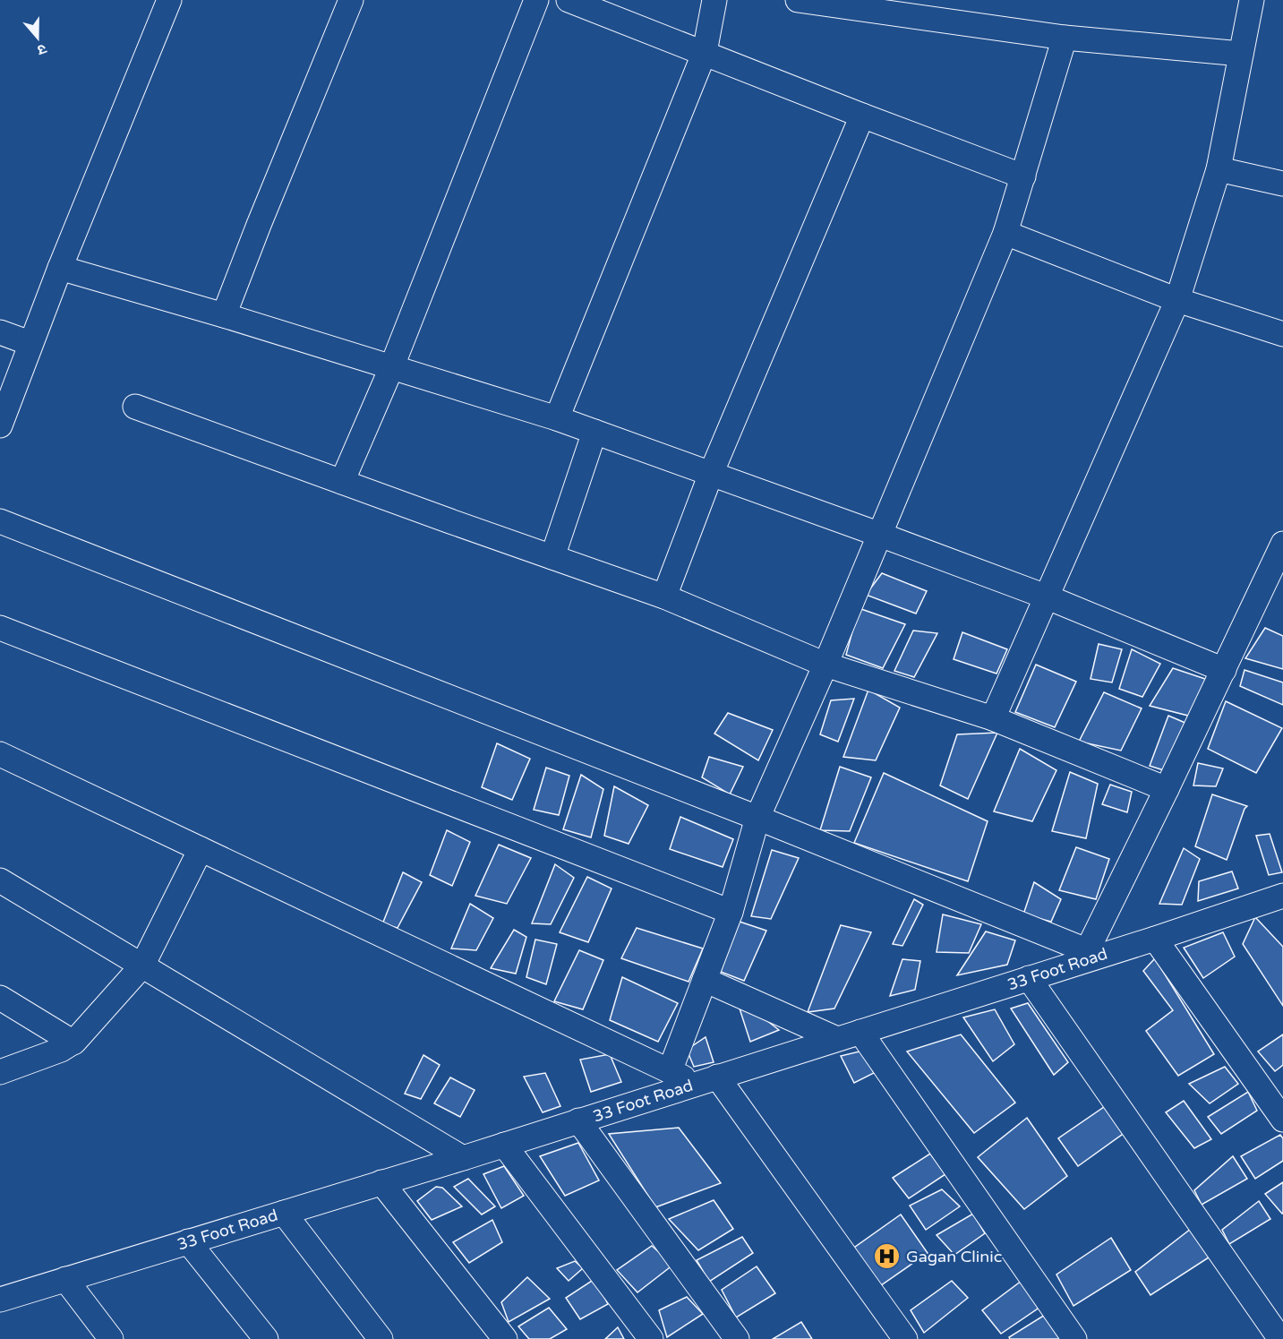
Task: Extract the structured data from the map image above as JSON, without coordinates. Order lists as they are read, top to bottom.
{
  "streets": {
    "street": ["33 Foot Road"]
  },
  "places": {
    "hospital": ["Gagan Clinic"]
  },
  "north": "bottom"
}
